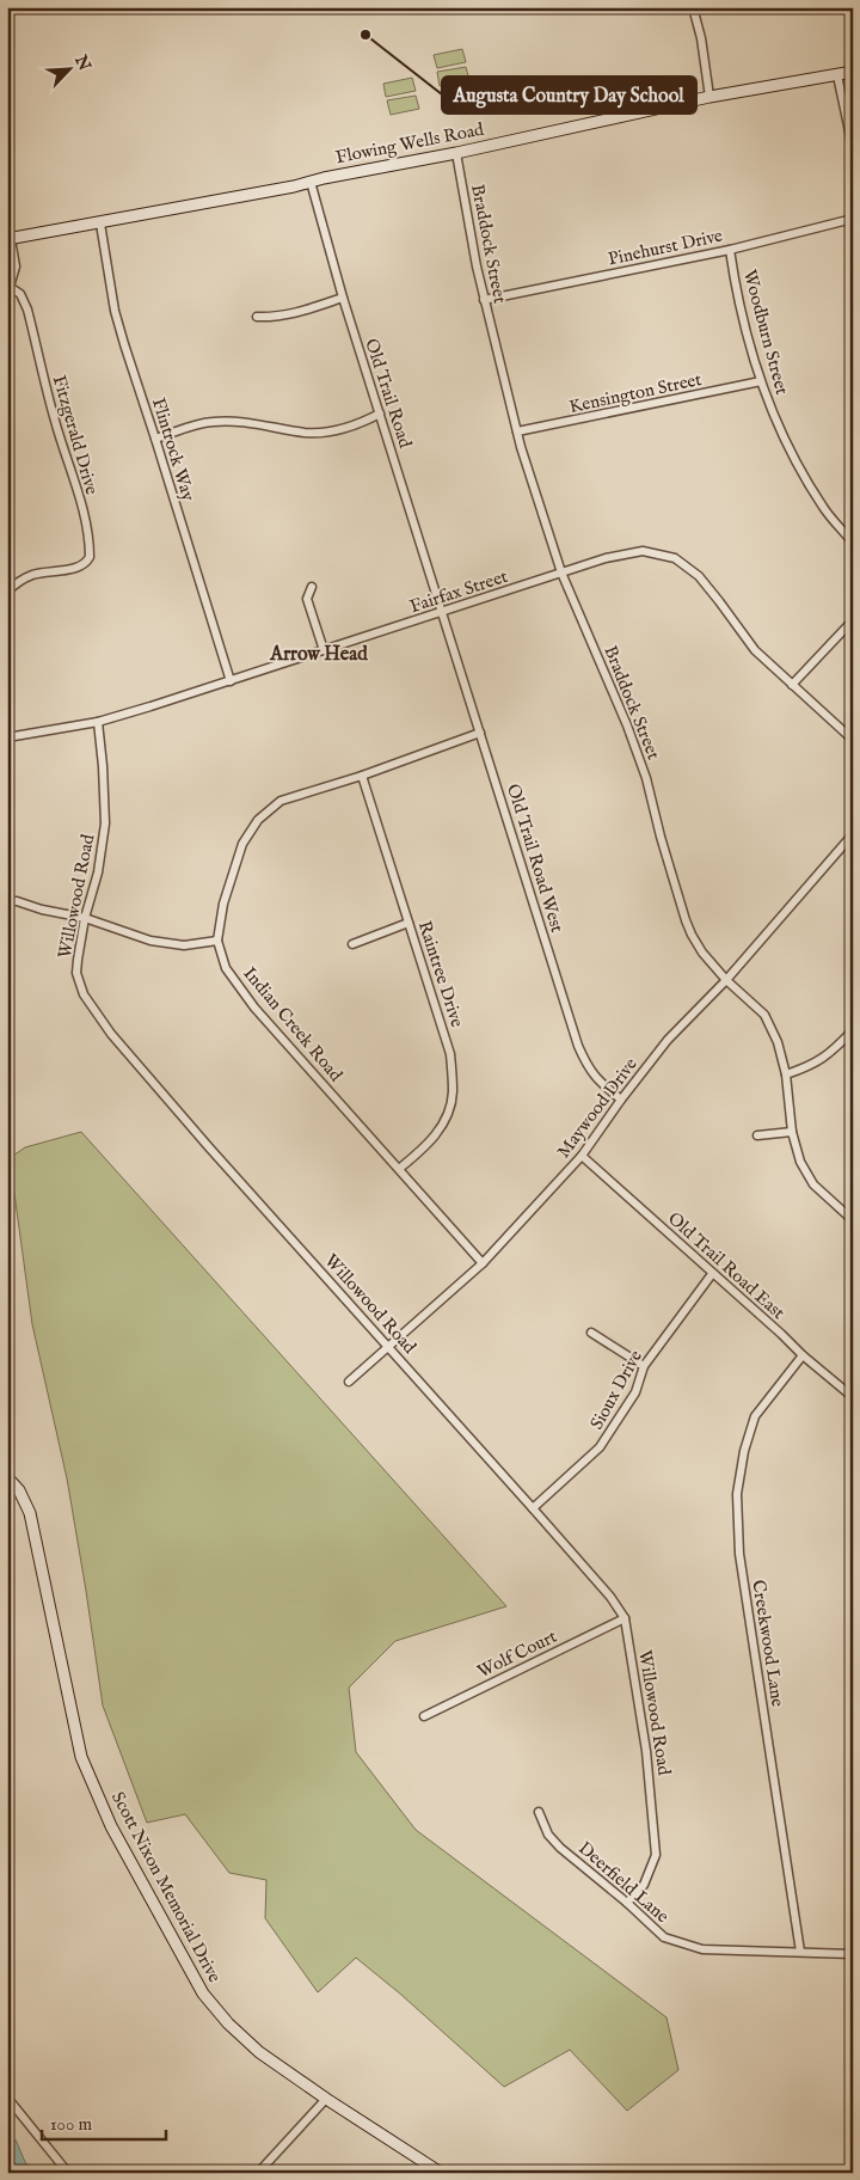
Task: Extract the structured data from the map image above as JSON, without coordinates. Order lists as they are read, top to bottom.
{
  "streets": {
    "main road": ["Flowing Wells Road", "Scott Nixon Memorial Drive"],
    "street": [
      "Braddock Street",
      "Pinehurst Drive",
      "Woodburn Street",
      "Old Trail Road",
      "Kensington Street",
      "Fitzgerald Drive",
      "Flintrock Way",
      "Fairfax Street",
      "Old Trail Road West",
      "Willowood Road",
      "Raintree Drive",
      "Indian Creek Road",
      "Maywood Drive",
      "Old Trail Road East",
      "Sioux Drive",
      "Creekwood Lane",
      "Wolf Court",
      "Deerfield Lane"
    ]
  },
  "crossings": [
    ["Flowing Wells Road", "Braddock Street"],
    ["Flowing Wells Road", "Old Trail Road"],
    ["Flowing Wells Road", "Fitzgerald Drive"],
    ["Flowing Wells Road", "Flintrock Way"],
    ["Braddock Street", "Pinehurst Drive"],
    ["Braddock Street", "Kensington Street"],
    ["Braddock Street", "Fairfax Street"],
    ["Braddock Street", "Maywood Drive"],
    ["Pinehurst Drive", "Woodburn Street"],
    ["Woodburn Street", "Kensington Street"],
    ["Old Trail Road", "Fairfax Street"],
    ["Old Trail Road", "Old Trail Road West"],
    ["Flintrock Way", "Fairfax Street"],
    ["Fairfax Street", "Old Trail Road West"],
    ["Fairfax Street", "Willowood Road"],
    ["Old Trail Road West", "Indian Creek Road"],
    ["Old Trail Road West", "Maywood Drive"],
    ["Willowood Road", "Maywood Drive"],
    ["Willowood Road", "Sioux Drive"],
    ["Willowood Road", "Wolf Court"],
    ["Willowood Road", "Deerfield Lane"],
    ["Raintree Drive", "Indian Creek Road"],
    ["Indian Creek Road", "Maywood Drive"],
    ["Maywood Drive", "Old Trail Road East"],
    ["Old Trail Road East", "Sioux Drive"],
    ["Old Trail Road East", "Creekwood Lane"],
    ["Creekwood Lane", "Deerfield Lane"]
  ],
  "districts": ["Arrow Head"],
  "places": ["Augusta Country Day School"],
  "scale_bar": "100 m",
  "north": "top right"
}
